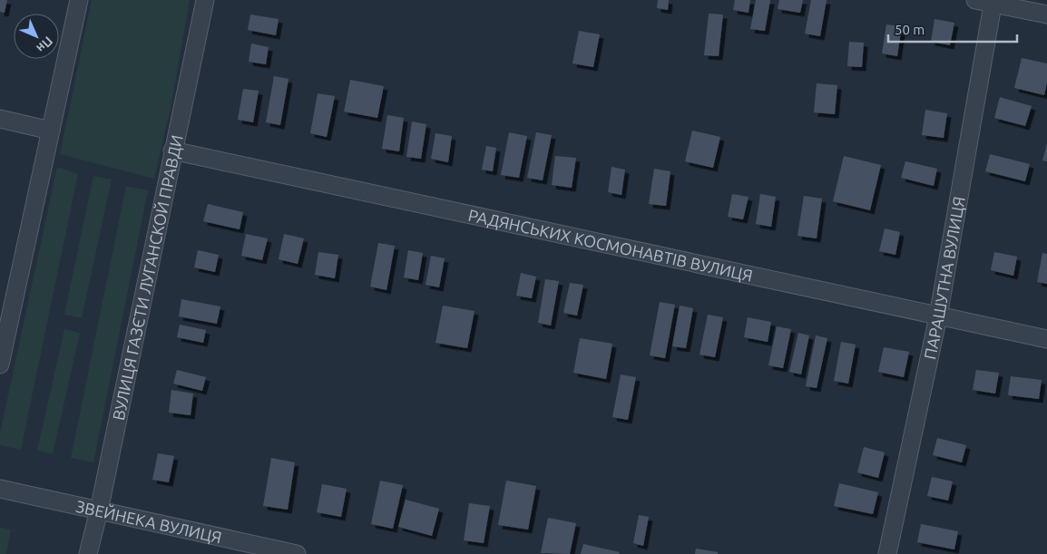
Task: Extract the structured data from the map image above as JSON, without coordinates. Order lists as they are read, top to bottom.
{
  "streets": {
    "street": [
      "РАДЯНСЬКИХ КОСМОНАВТІВ ВУЛИЦЯ",
      "ВУЛИЦЯ ГАЗЄТИ ЛУГАНСКОЙ ПРАВДИ",
      "ПАРАШУТНА ВУЛИЦЯ",
      "ЗВЕЙНЕКА ВУЛИЦЯ"
    ]
  },
  "crossings": [
    ["РАДЯНСЬКИХ КОСМОНАВТІВ ВУЛИЦЯ", "ВУЛИЦЯ ГАЗЄТИ ЛУГАНСКОЙ ПРАВДИ"],
    ["РАДЯНСЬКИХ КОСМОНАВТІВ ВУЛИЦЯ", "ПАРАШУТНА ВУЛИЦЯ"],
    ["ВУЛИЦЯ ГАЗЄТИ ЛУГАНСКОЙ ПРАВДИ", "ЗВЕЙНЕКА ВУЛИЦЯ"]
  ],
  "scale_bar": "50 m",
  "north": "bottom right"
}
